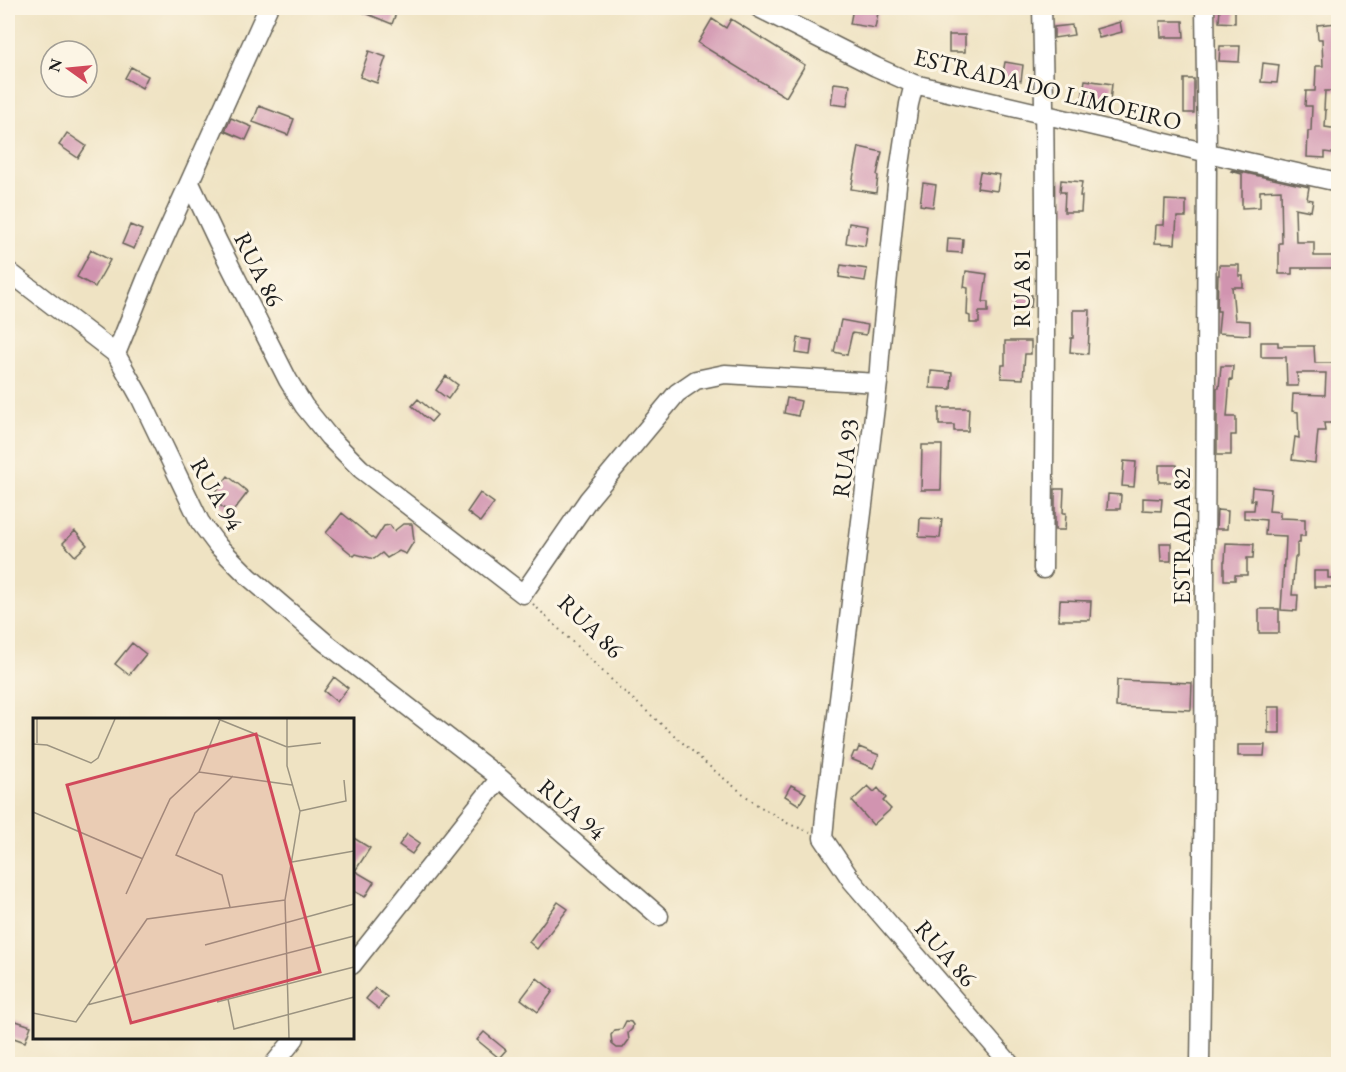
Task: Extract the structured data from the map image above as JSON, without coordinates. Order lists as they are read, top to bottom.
{
  "streets": {
    "street": [
      "ESTRADA DO LIMOEIRO",
      "RUA 86",
      "RUA 81",
      "RUA 93",
      "RUA 94",
      "ESTRADA 82"
    ]
  },
  "crossings": [
    ["ESTRADA DO LIMOEIRO", "RUA 81"],
    ["ESTRADA DO LIMOEIRO", "RUA 93"],
    ["ESTRADA DO LIMOEIRO", "ESTRADA 82"],
    ["RUA 86", "RUA 93"]
  ],
  "north": "left"
}
